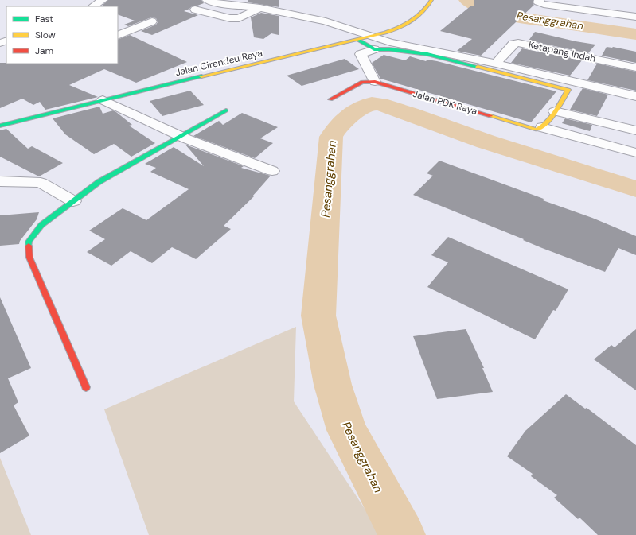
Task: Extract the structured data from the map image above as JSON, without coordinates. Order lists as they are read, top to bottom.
{
  "streets": {
    "street": ["Ketapang Indah", "Jalan Cirendeu Raya", "Jalan PDK Raya"]
  },
  "water": ["Pesanggrahan"],
  "legend": ["Fast", "Slow", "Jam"]
}
